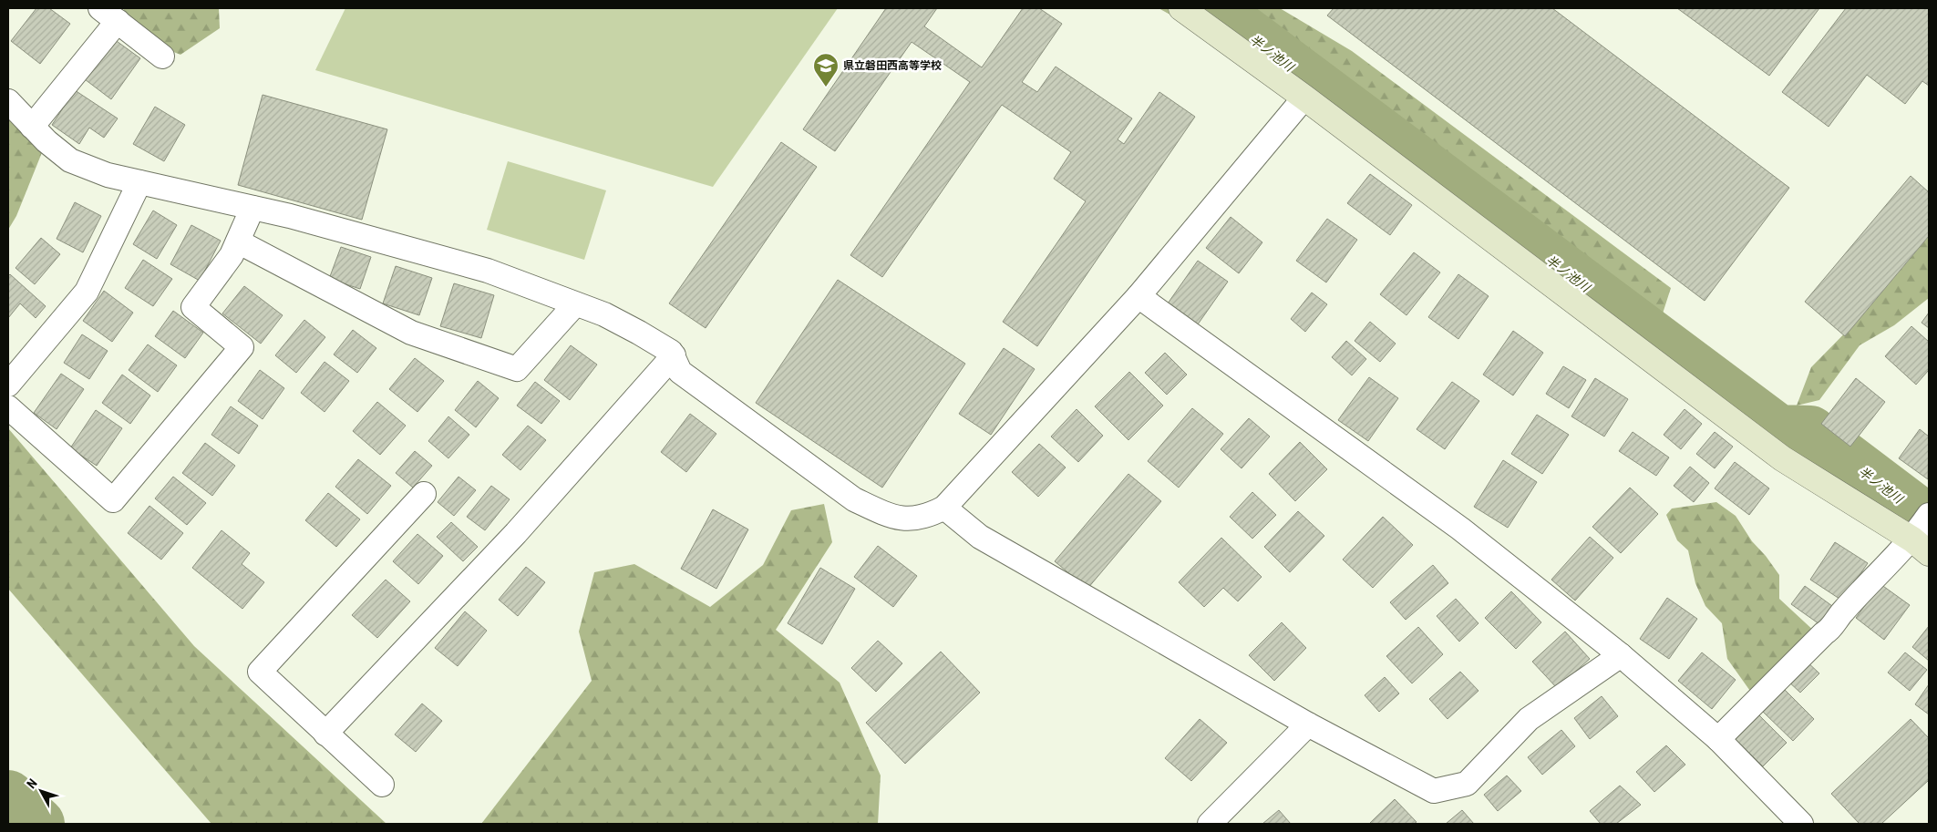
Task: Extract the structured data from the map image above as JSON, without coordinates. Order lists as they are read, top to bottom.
{
  "water": ["半ノ池川"],
  "places": {
    "school or university": ["県立磐田西高等学校"]
  },
  "north": "top left"
}
